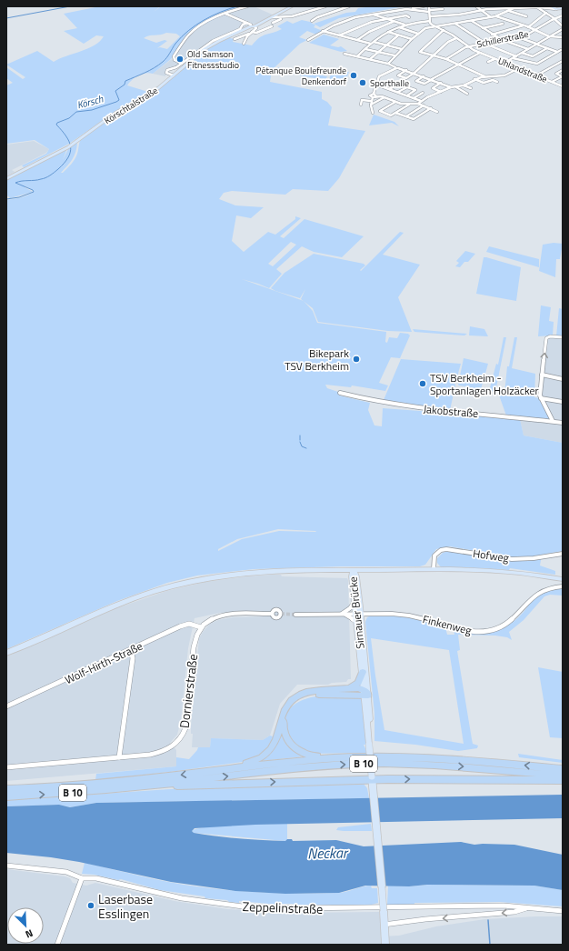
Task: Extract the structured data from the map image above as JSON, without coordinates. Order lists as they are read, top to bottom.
{
  "streets": {
    "highway": ["B 10"],
    "main road": ["Körschtalstraße", "Sirnauer Brücke"],
    "street": [
      "Schillerstraße",
      "Uhlandstraße",
      "Jakobstraße",
      "Hofweg",
      "Finkenweg",
      "Wolf-Hirth-Straße",
      "Dornierstraße",
      "Zeppelinstraße"
    ]
  },
  "crossings": [
    ["Schillerstraße", "Uhlandstraße"],
    ["Sirnauer Brücke", "Finkenweg"],
    ["Wolf-Hirth-Straße", "Dornierstraße"]
  ],
  "water": ["Körsch", "Neckar"],
  "places": [
    "Old Samson Fitnessstudio",
    "Pétanque Boulefreunde Denkendorf",
    "Sporthalle",
    "Bikepark TSV Berkheim",
    "TSV Berkheim - Sportanlagen Holzäcker",
    "Laserbase Esslingen"
  ],
  "north": "bottom right"
}
